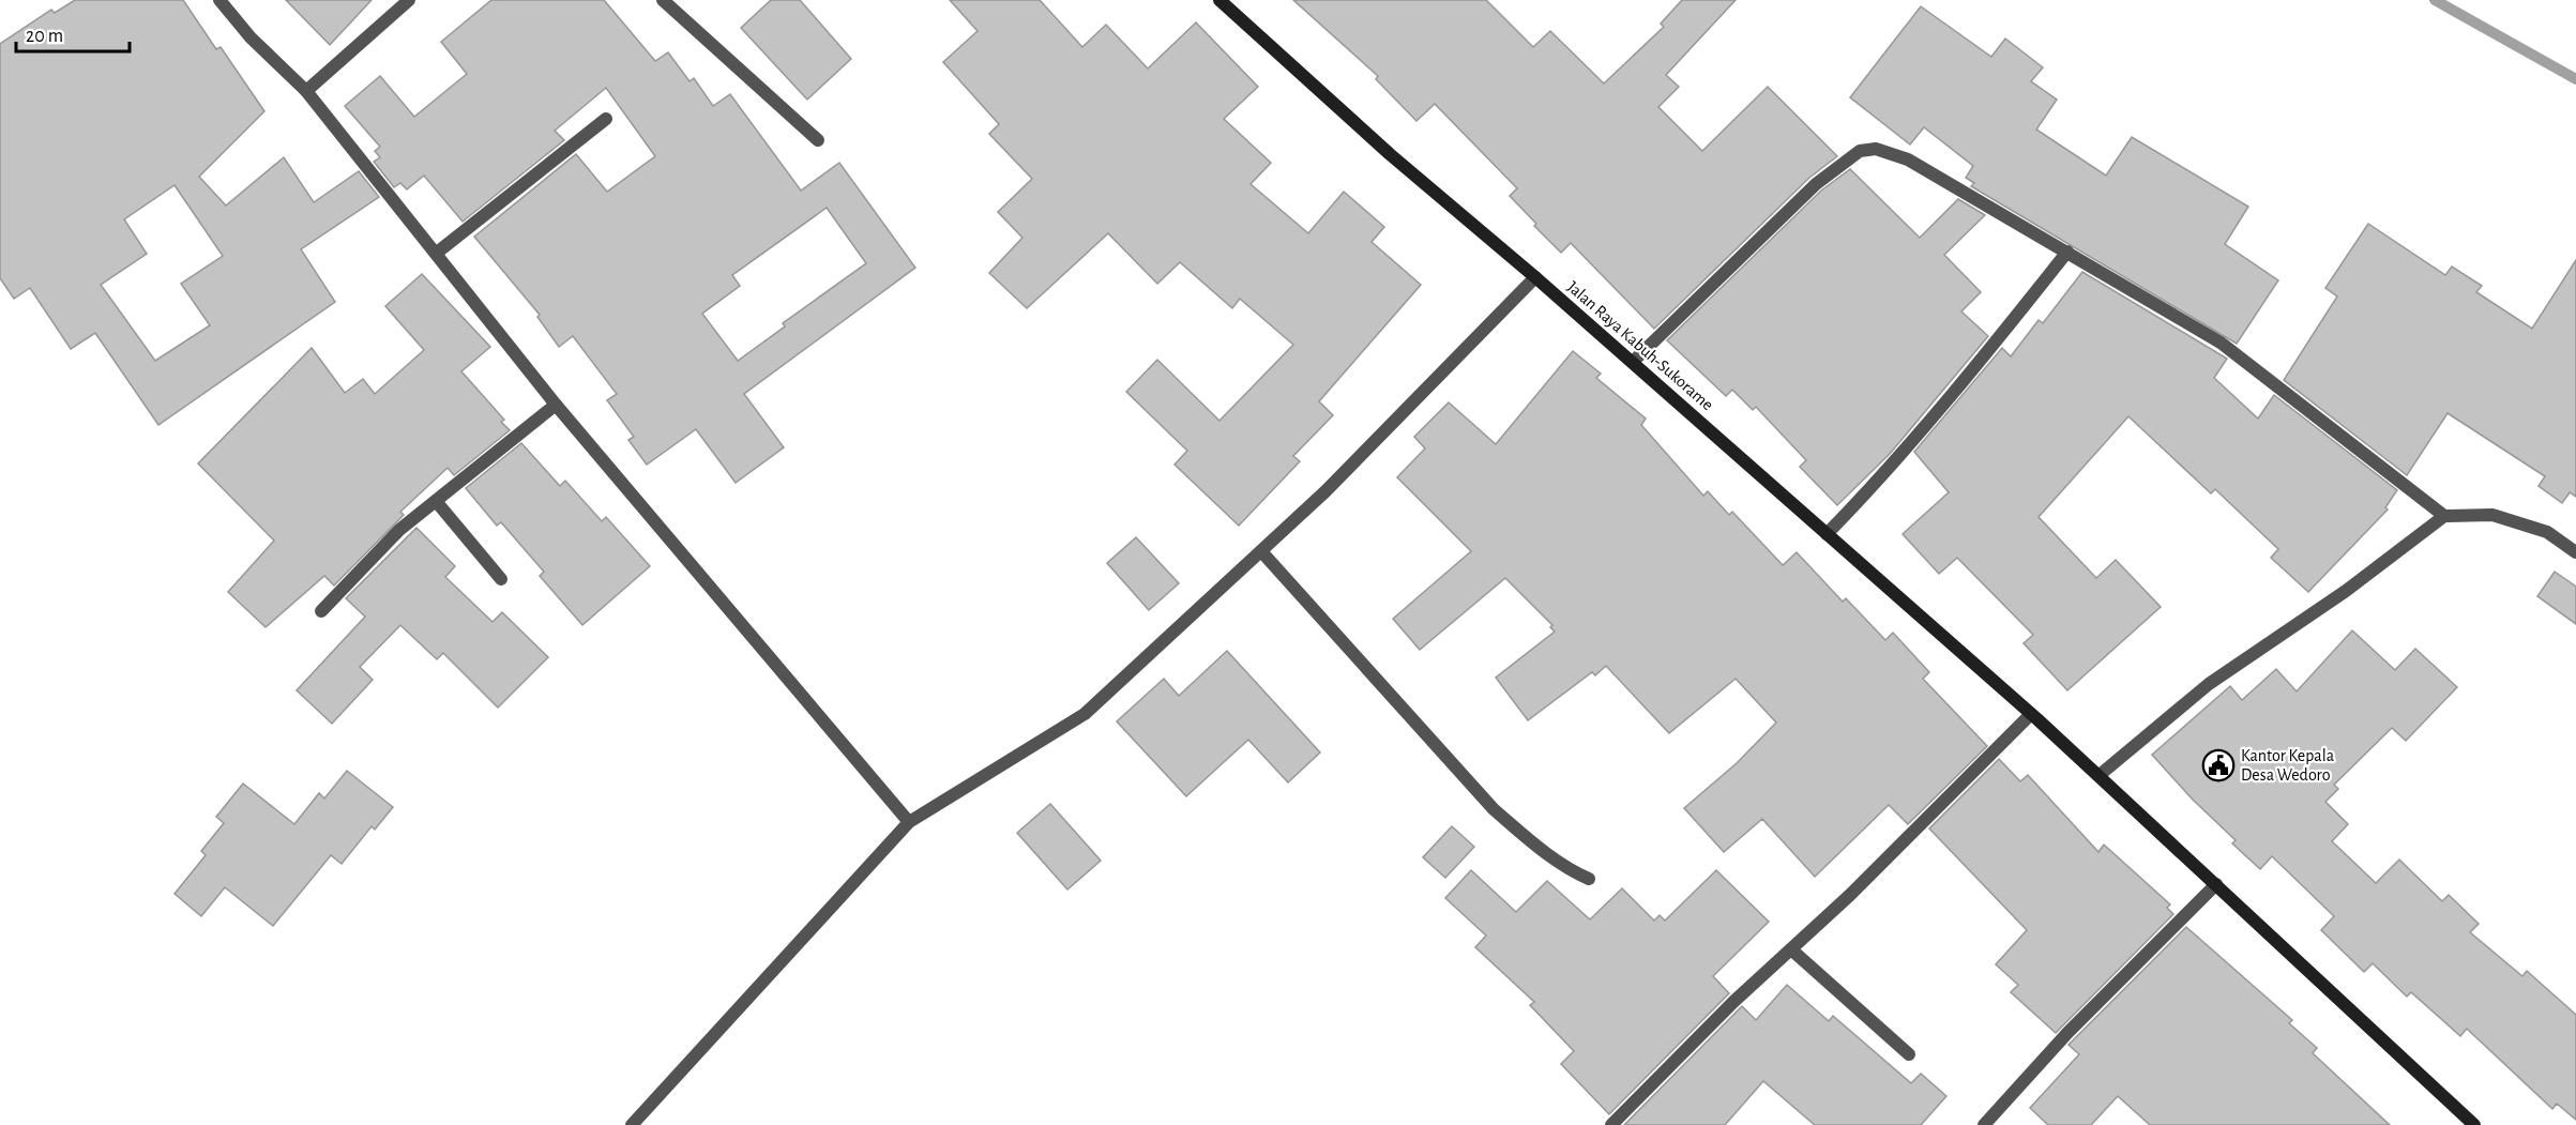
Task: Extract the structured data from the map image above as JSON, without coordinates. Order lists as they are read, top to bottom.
{
  "streets": {
    "main road": ["Jalan Raya Kabuh-Sukorame"]
  },
  "places": {
    "public building": ["Kantor Kepala Desa Wedoro"]
  },
  "scale_bar": "20 m"
}
